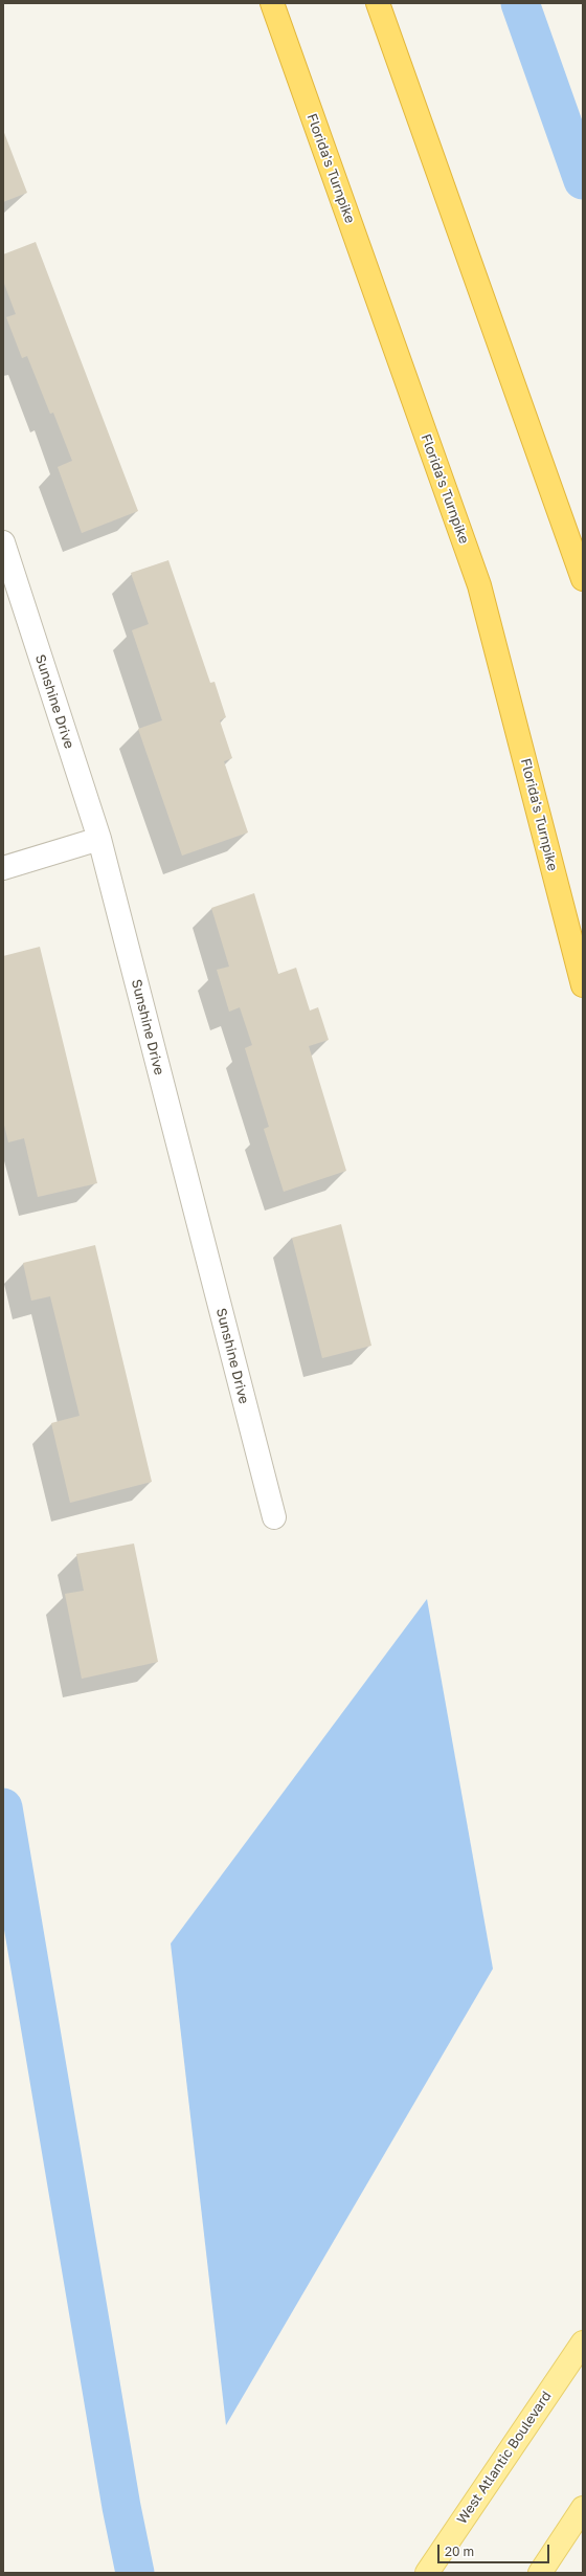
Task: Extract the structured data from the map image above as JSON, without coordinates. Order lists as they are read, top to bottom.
{
  "streets": {
    "highway": ["Florida's Turnpike"],
    "main road": ["West Atlantic Boulevard"],
    "street": ["Sunshine Drive"]
  },
  "scale_bar": "20 m"
}
